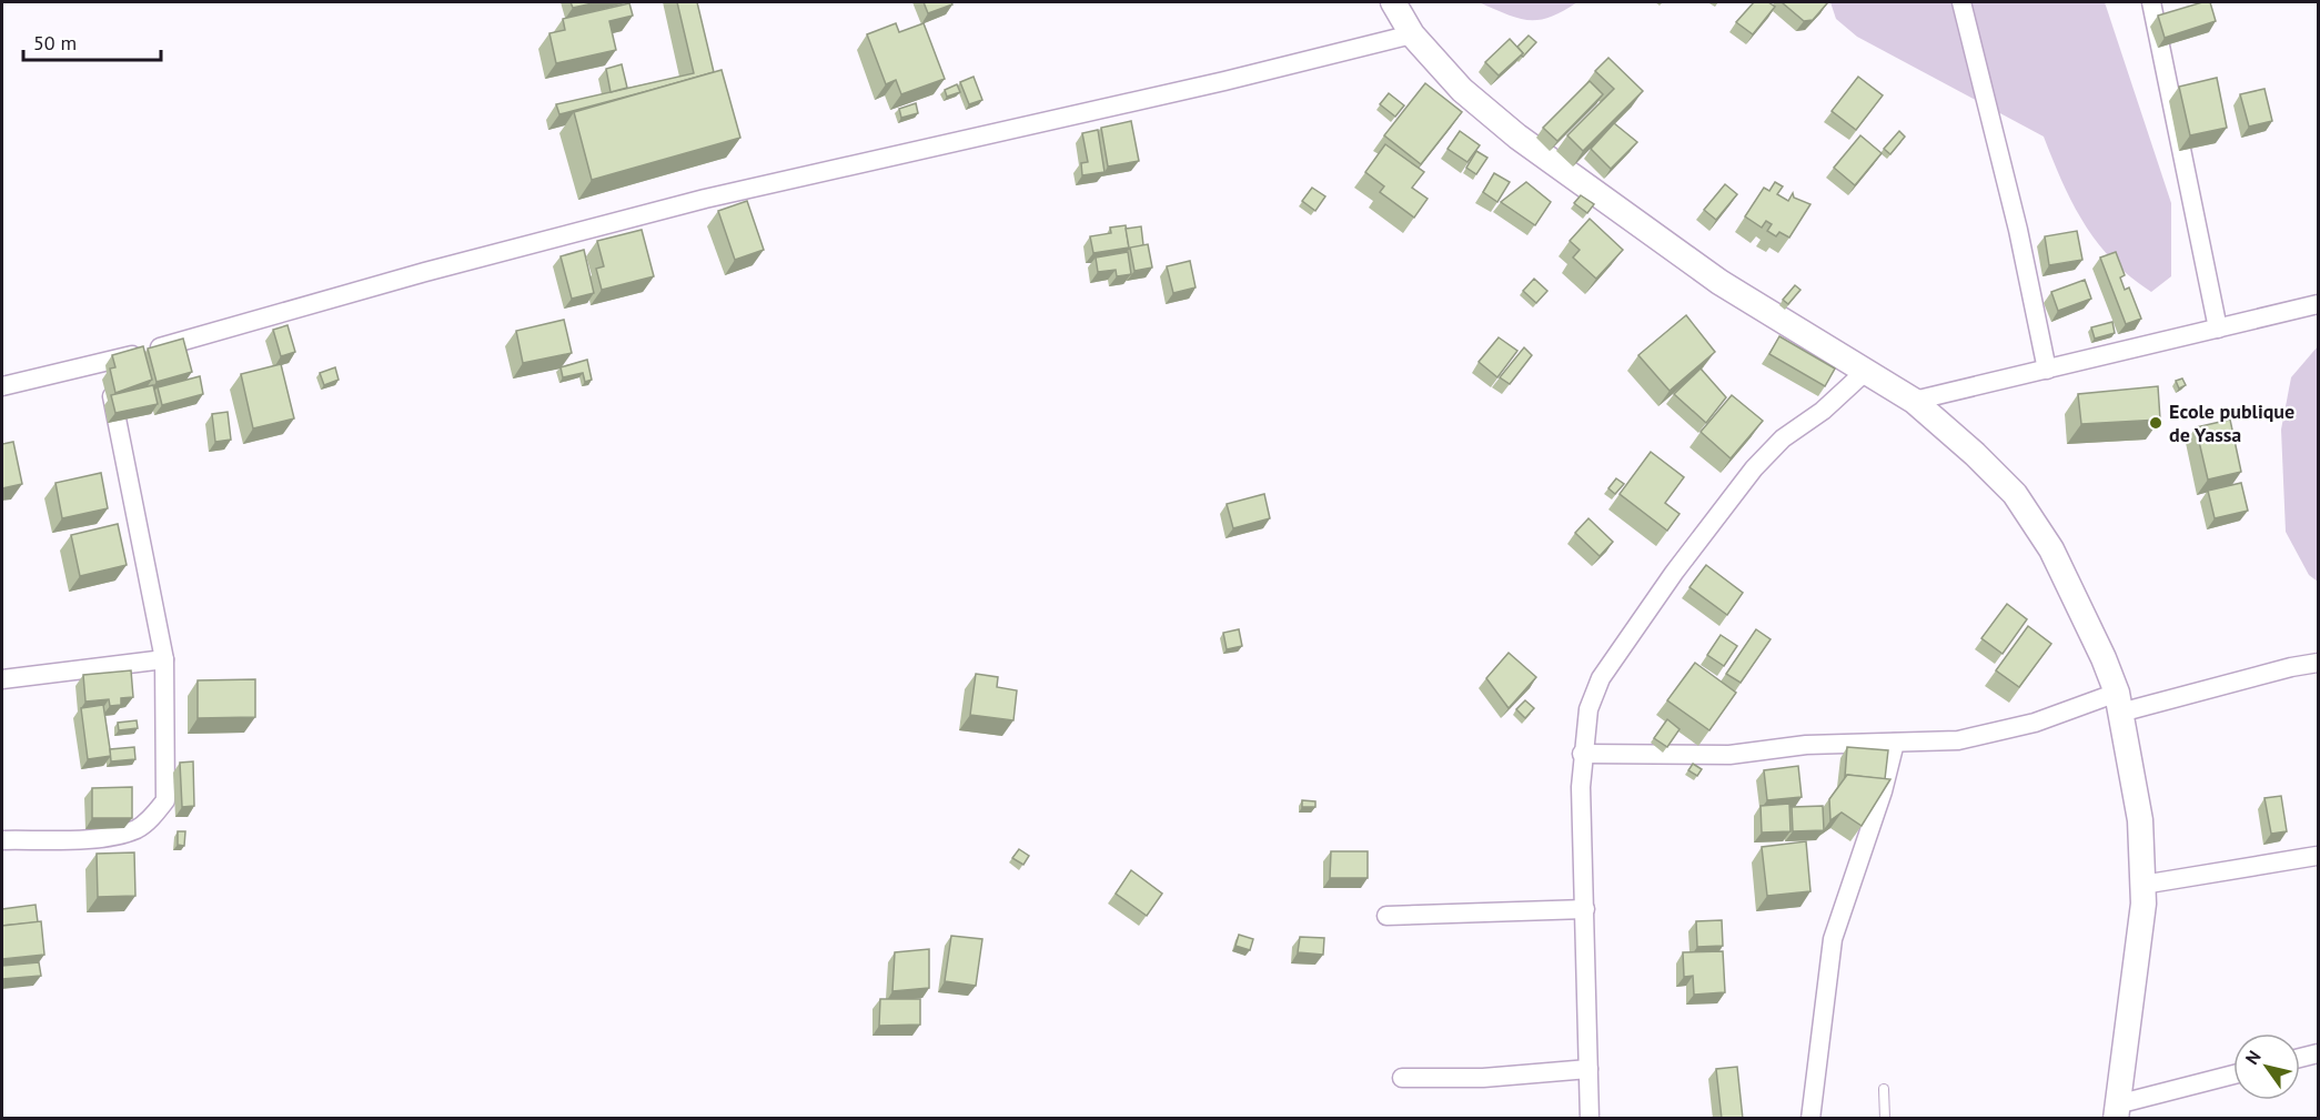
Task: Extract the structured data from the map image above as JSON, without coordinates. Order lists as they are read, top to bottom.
{
  "places": ["Ecole publique de Yassa"],
  "scale_bar": "50 m",
  "north": "top left"
}
